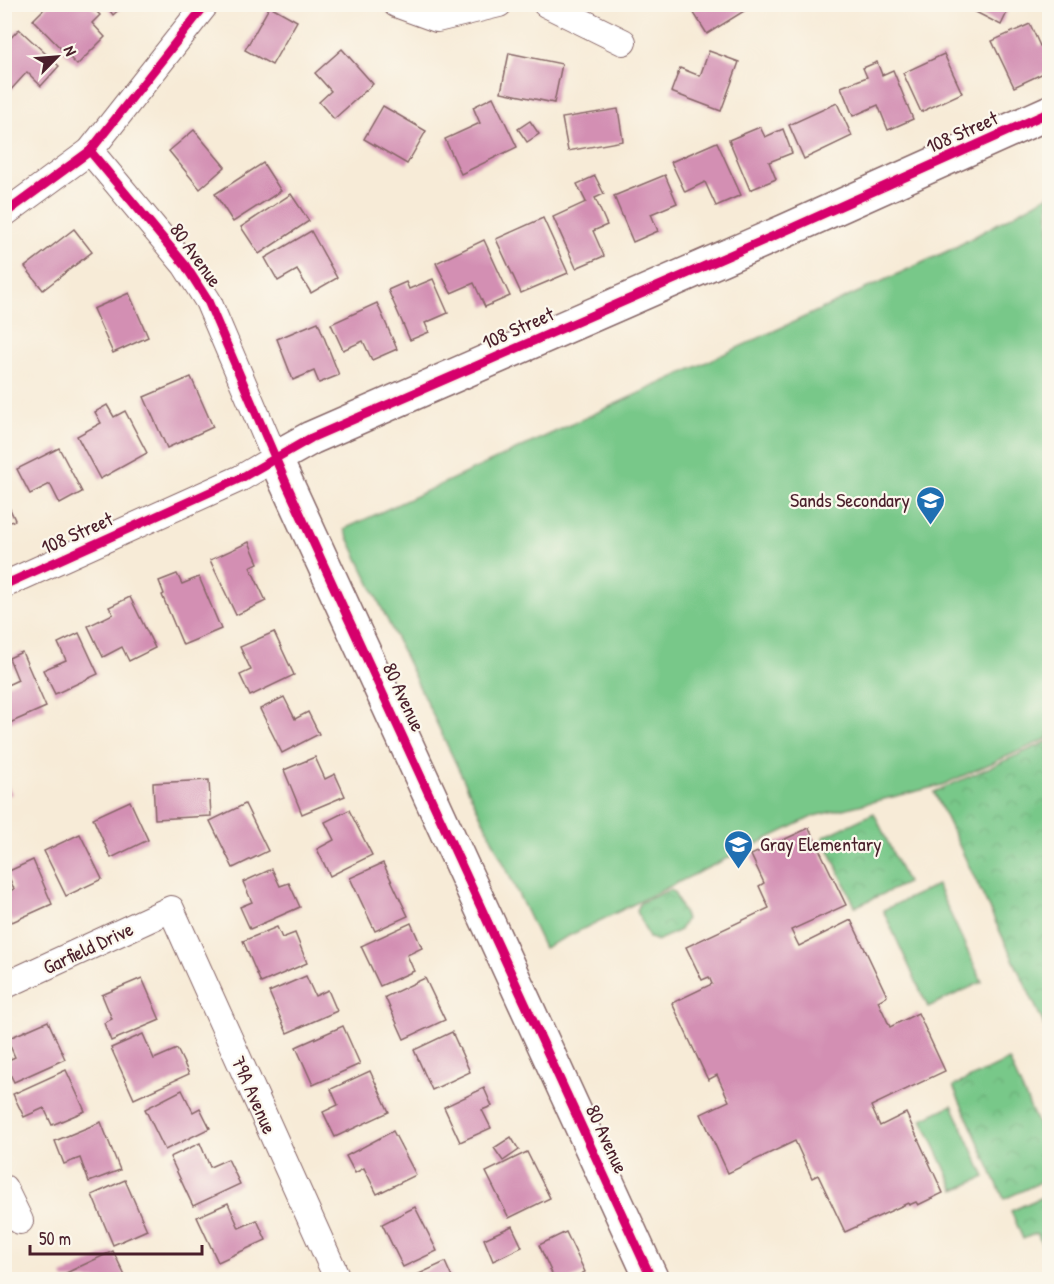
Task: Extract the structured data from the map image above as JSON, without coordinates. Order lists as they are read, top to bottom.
{
  "streets": {
    "street": [
      "108 Street",
      "80 Avenue",
      "Garfield Drive",
      "79A Avenue"
    ]
  },
  "crossings": [
    ["108 Street", "80 Avenue"],
    ["Garfield Drive", "79A Avenue"]
  ],
  "places": {
    "school or university": ["Sands Secondary", "Gray Elementary"]
  },
  "scale_bar": "50 m",
  "north": "top right"
}
